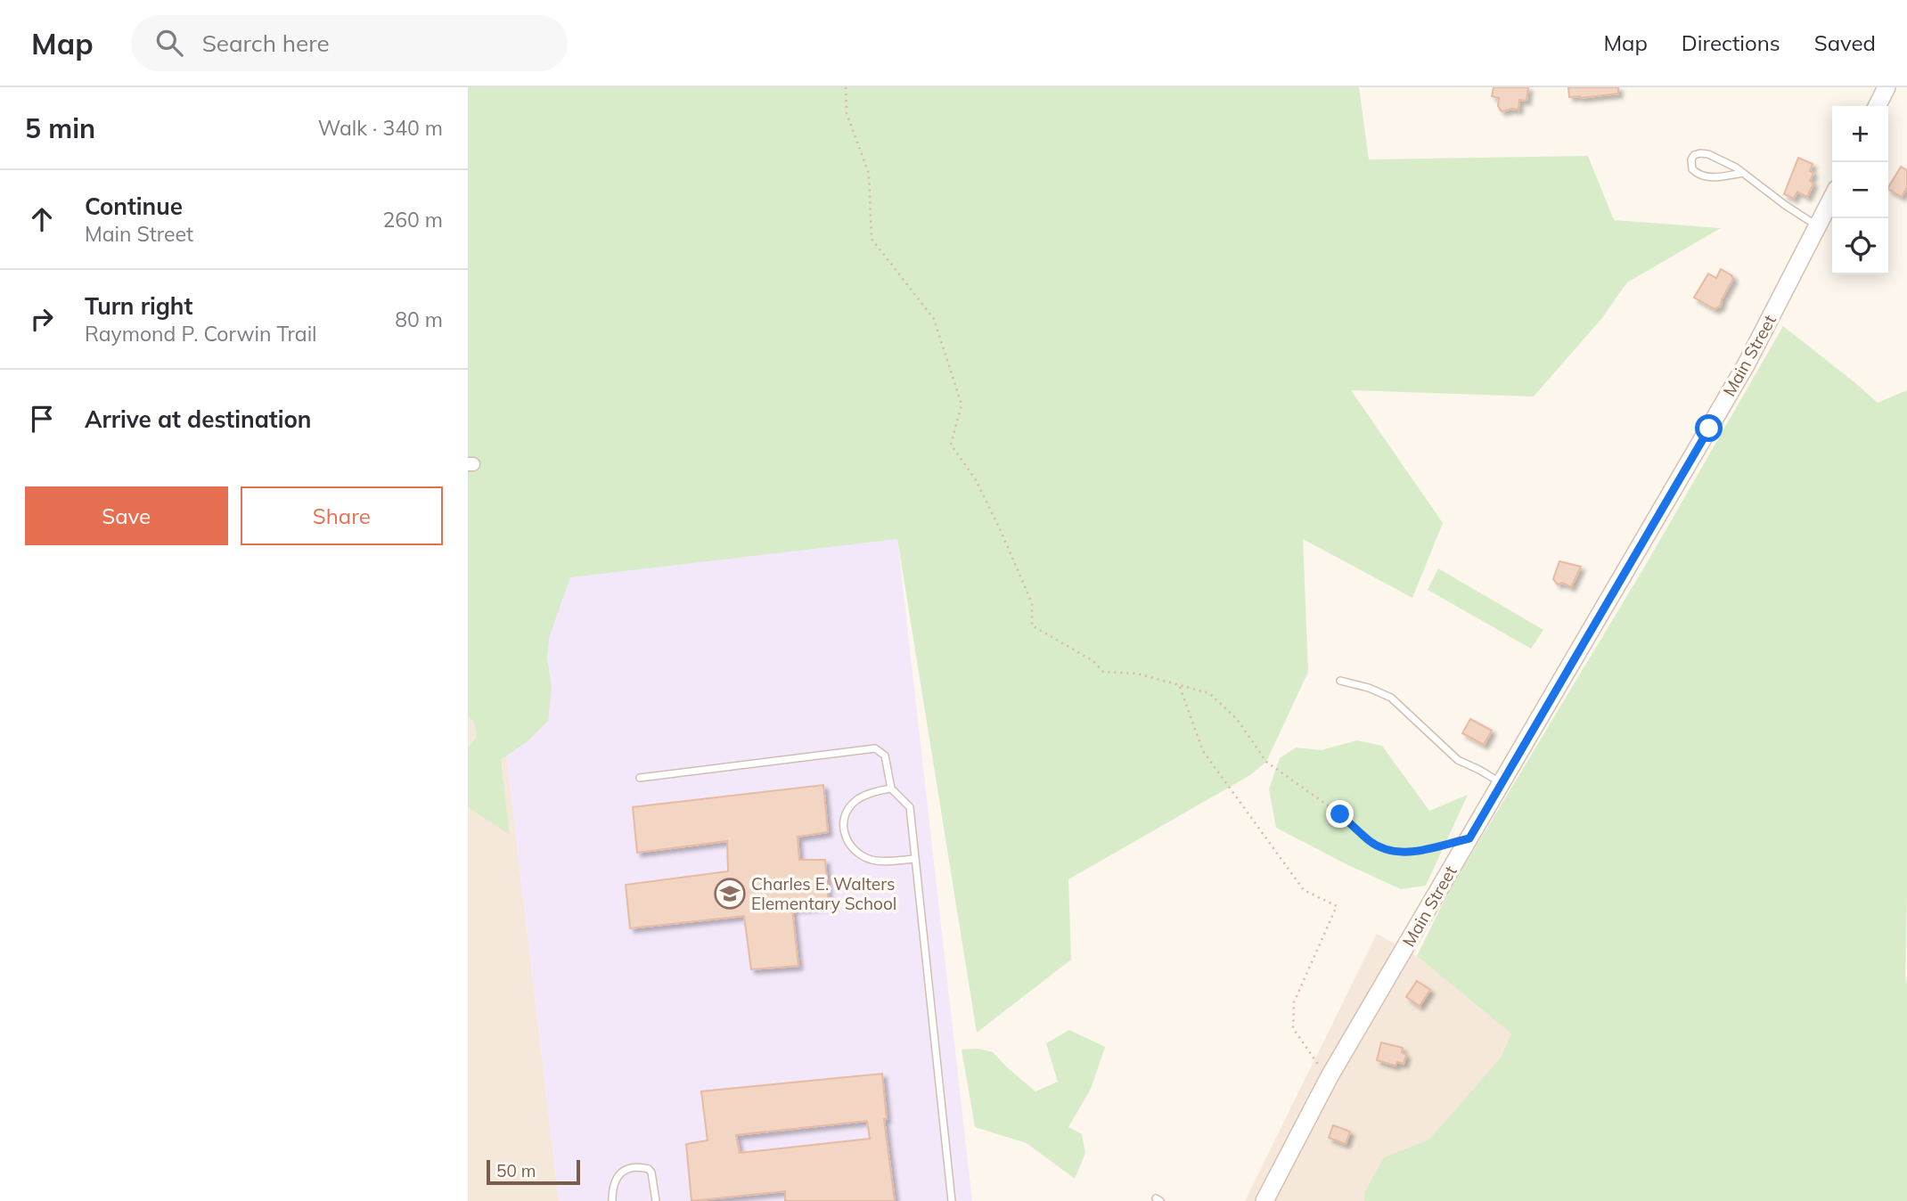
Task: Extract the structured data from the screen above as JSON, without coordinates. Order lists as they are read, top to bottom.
{
  "streets": {
    "main road": ["Main Street"]
  },
  "places": {
    "school or university": ["Charles E. Walters Elementary School"]
  },
  "scale_bar": "50 m",
  "page": {
    "header": "Map",
    "search": "Search here",
    "nav": ["Map", "Directions", "Saved"],
    "heading": ["5 min", "Walk · 340 m"],
    "map_buttons": ["+", "−"],
    "list": [
      ["Continue", "Main Street", "260 m"],
      ["Turn right", "Raymond P. Corwin Trail", "80 m"],
      "Arrive at destination"
    ],
    "buttons": ["Save", "Share"],
    "scale": "50 m"
  }
}
